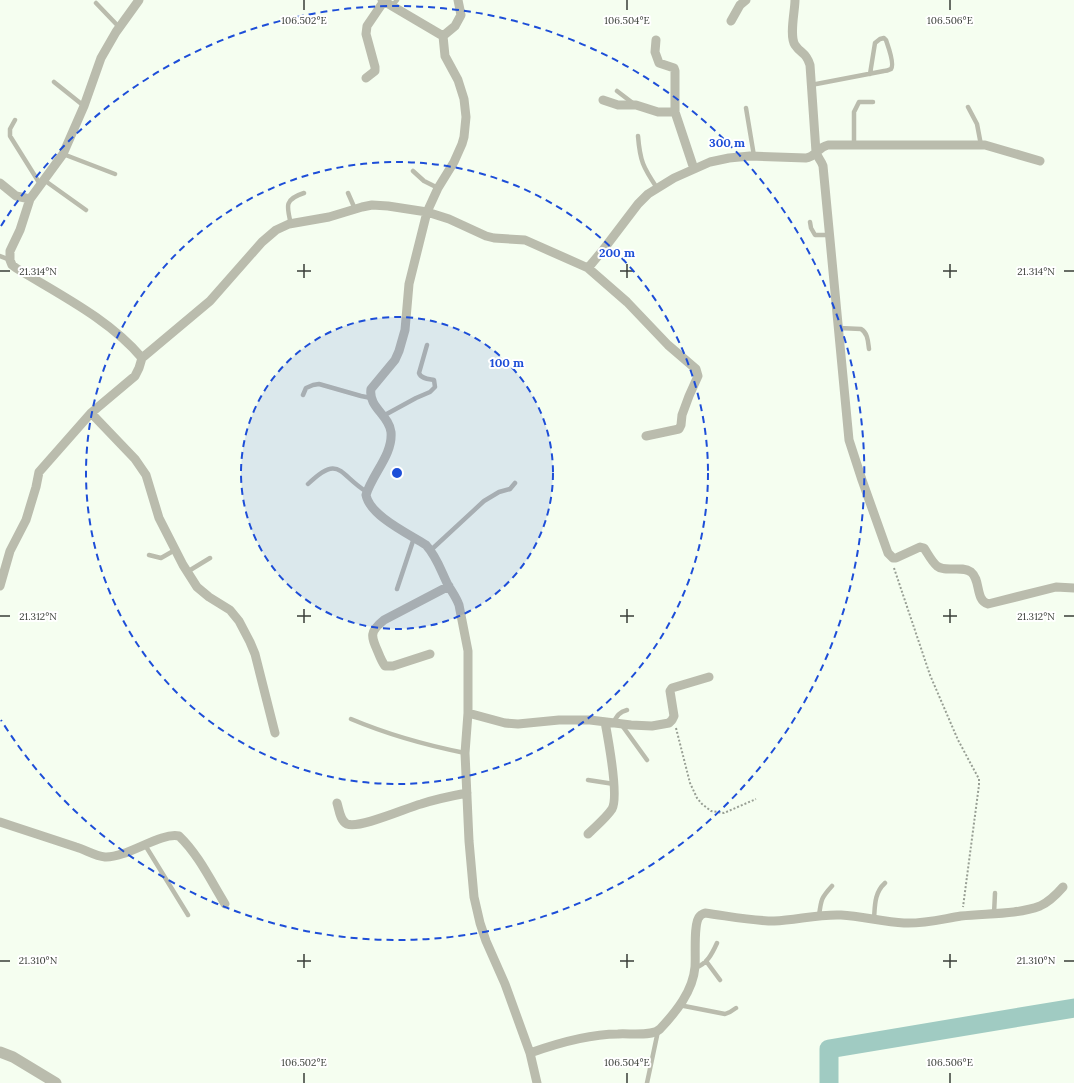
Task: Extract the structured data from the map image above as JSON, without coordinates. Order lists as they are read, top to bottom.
{
  "coordinates": [
    "106.502°E",
    "106.504°E",
    "106.506°E",
    "21.314°N",
    "21.312°N",
    "21.310°N"
  ],
  "rings": ["300 m", "200 m", "100 m"]
}
